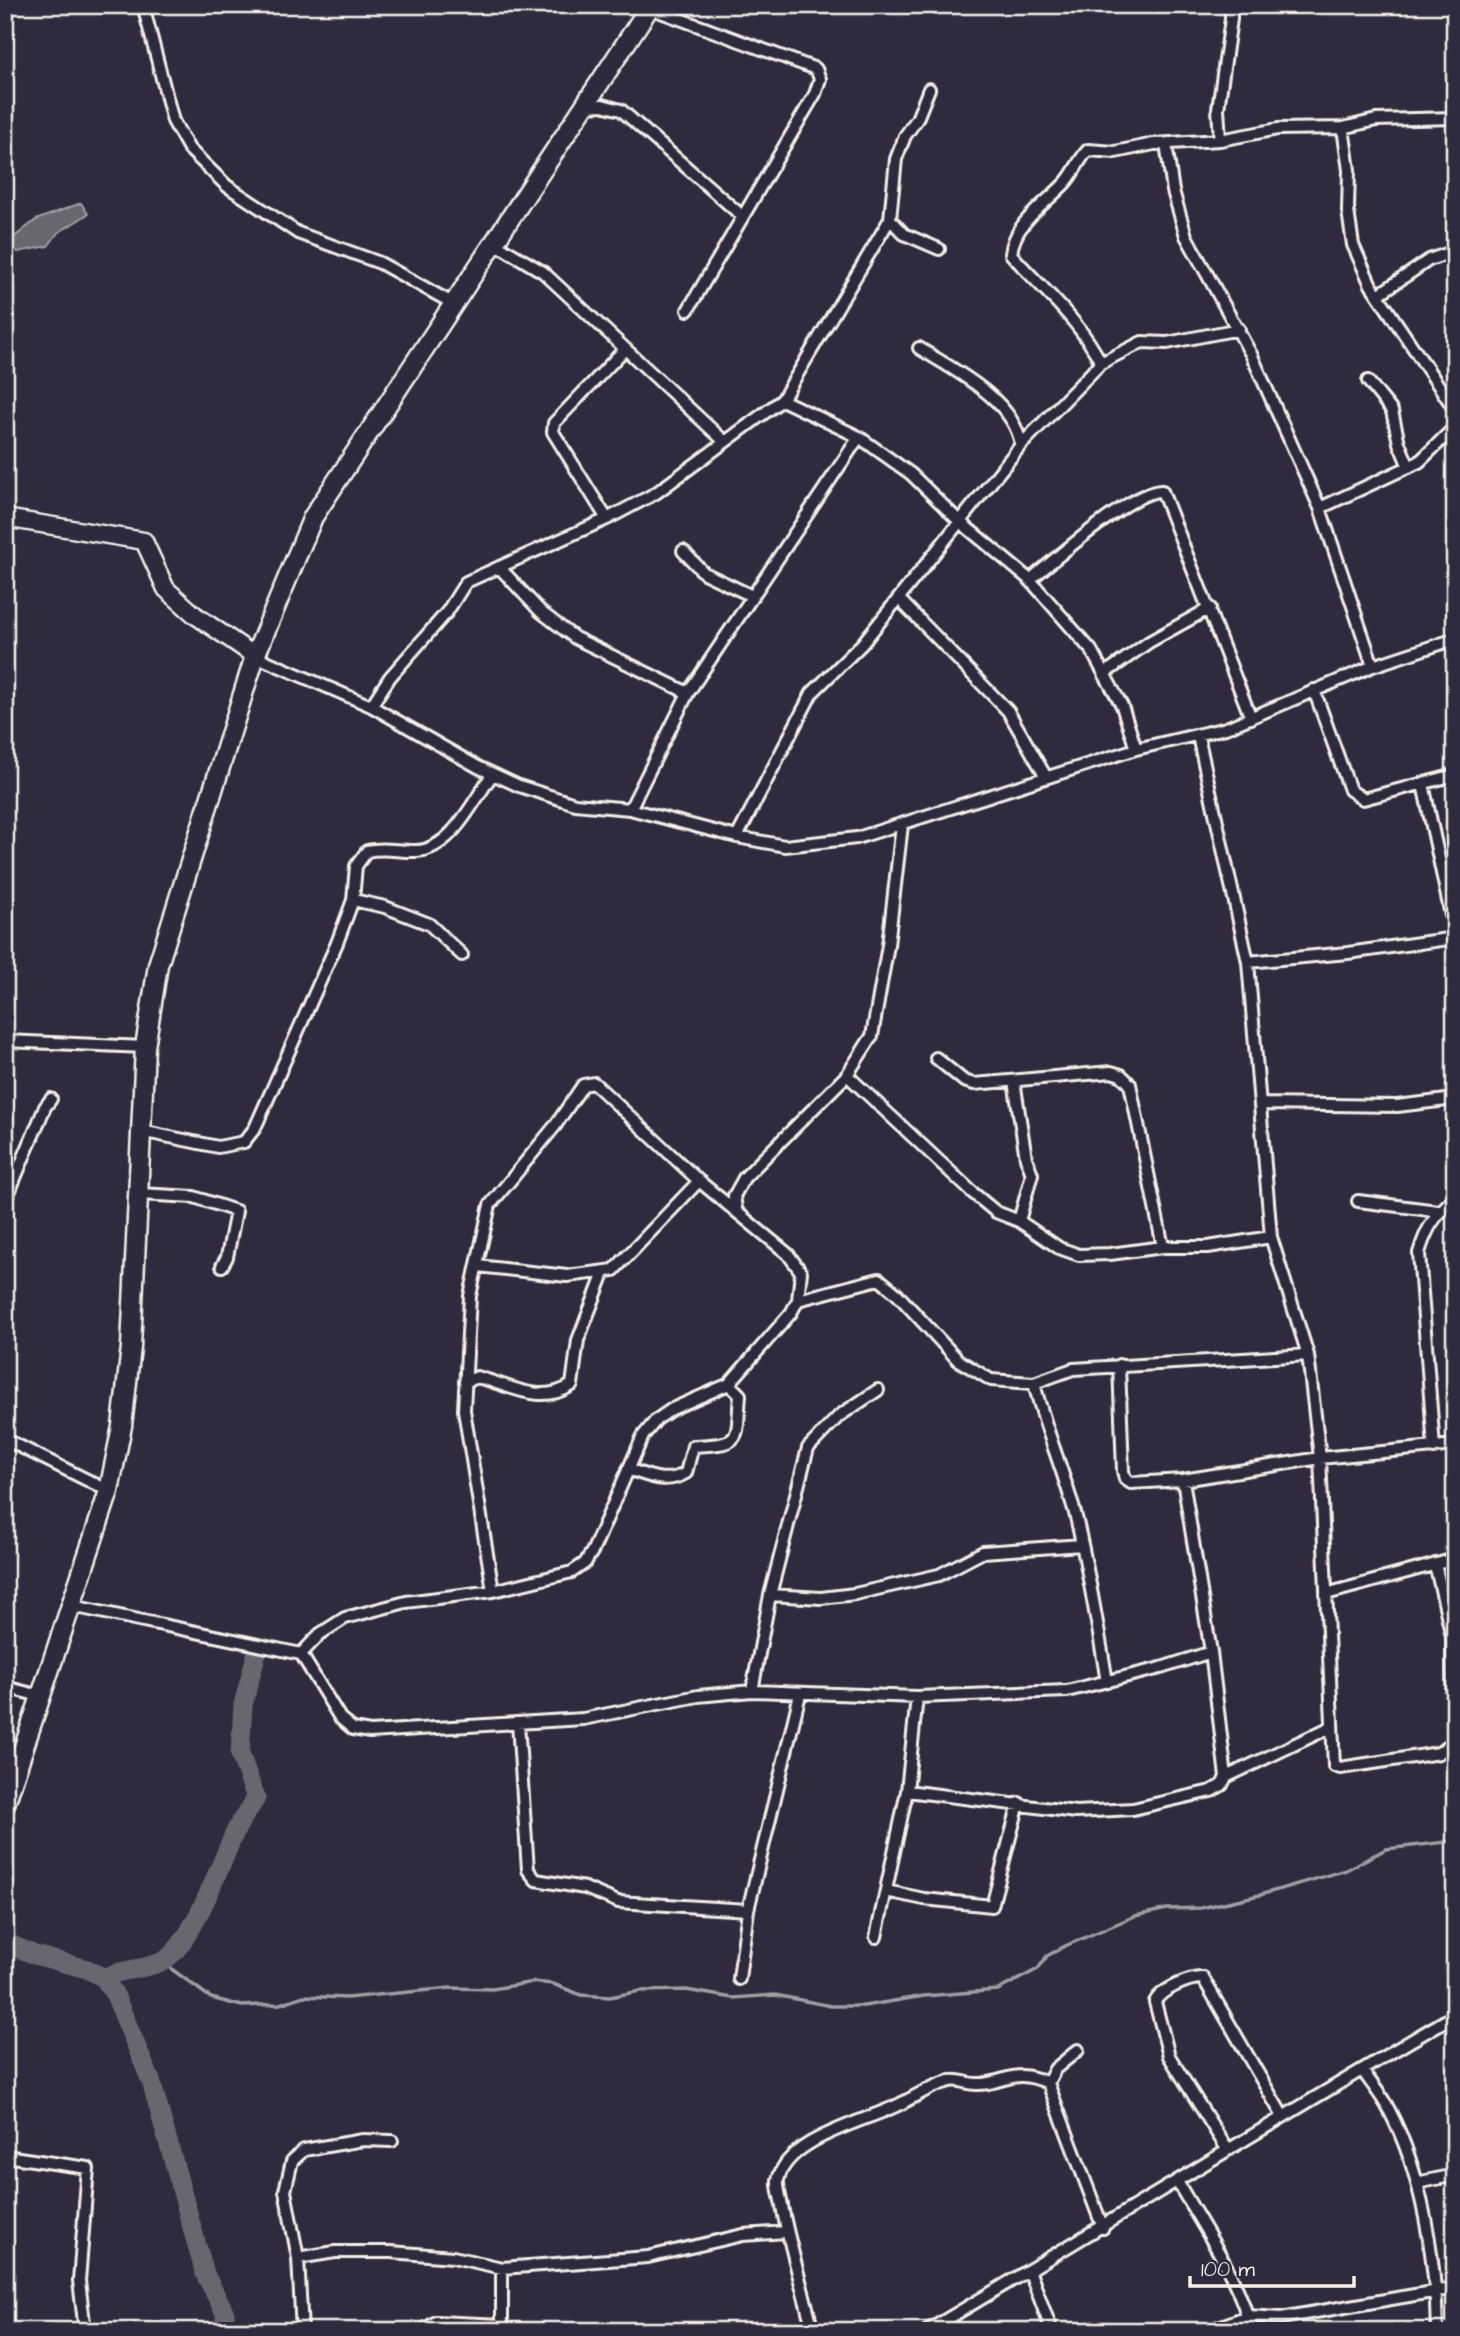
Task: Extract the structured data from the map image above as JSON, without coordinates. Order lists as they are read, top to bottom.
{
  "scale_bar": "100 m"
}
